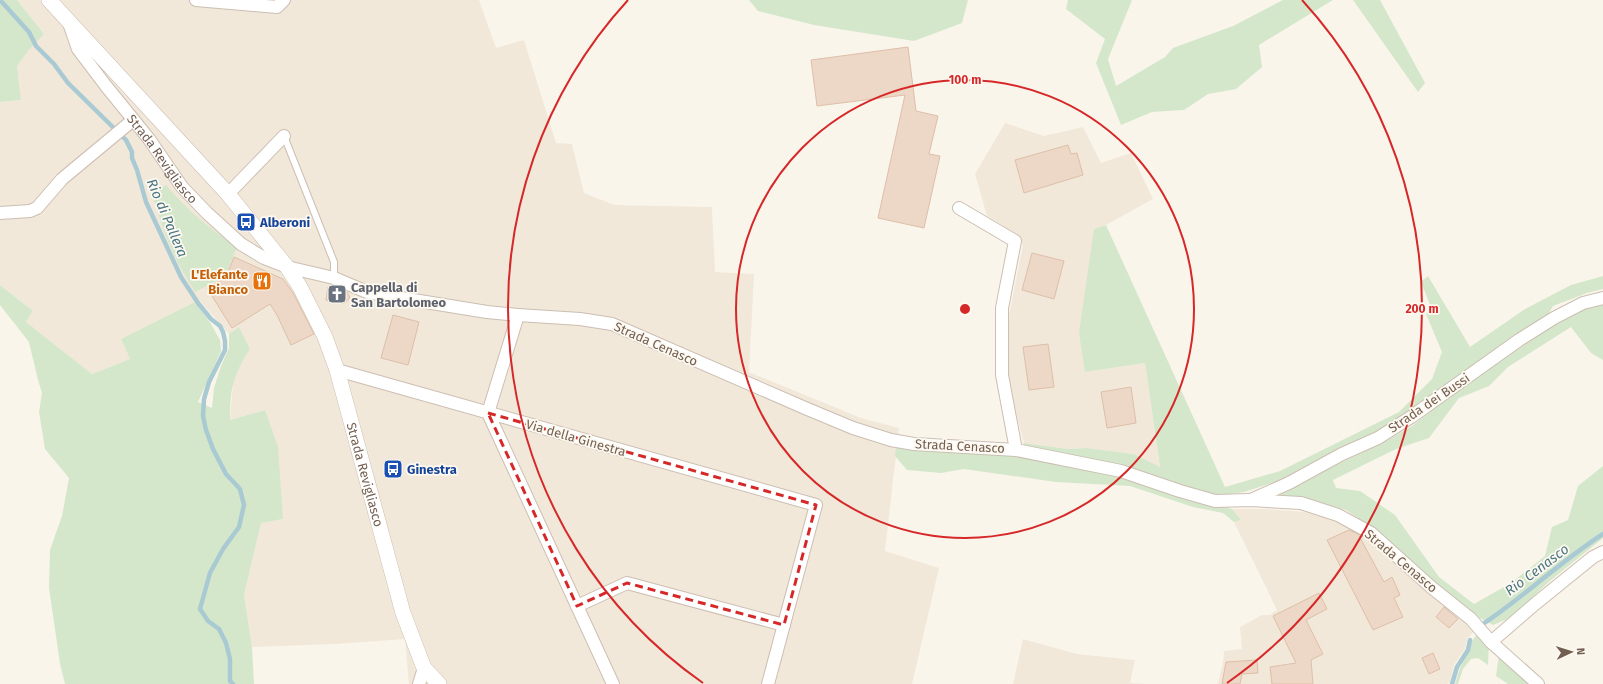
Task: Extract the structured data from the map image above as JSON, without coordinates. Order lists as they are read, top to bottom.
{
  "streets": {
    "street": [
      "Strada Revigliasco",
      "Strada Cenasco",
      "Strada dei Bussi",
      "Via della Ginestra"
    ]
  },
  "crossings": [
    ["Strada Revigliasco", "Strada Cenasco"],
    ["Strada Revigliasco", "Via della Ginestra"],
    ["Strada Cenasco", "Strada dei Bussi"]
  ],
  "water": ["Rio di Pallera", "Rio Cenasco"],
  "places": {
    "bus stop": ["Alberoni", "Ginestra"],
    "restaurant": ["L'Elefante Bianco"],
    "church": ["Cappella di San Bartolomeo"]
  },
  "north": "right",
  "rings": ["100 m", "200 m"]
}
